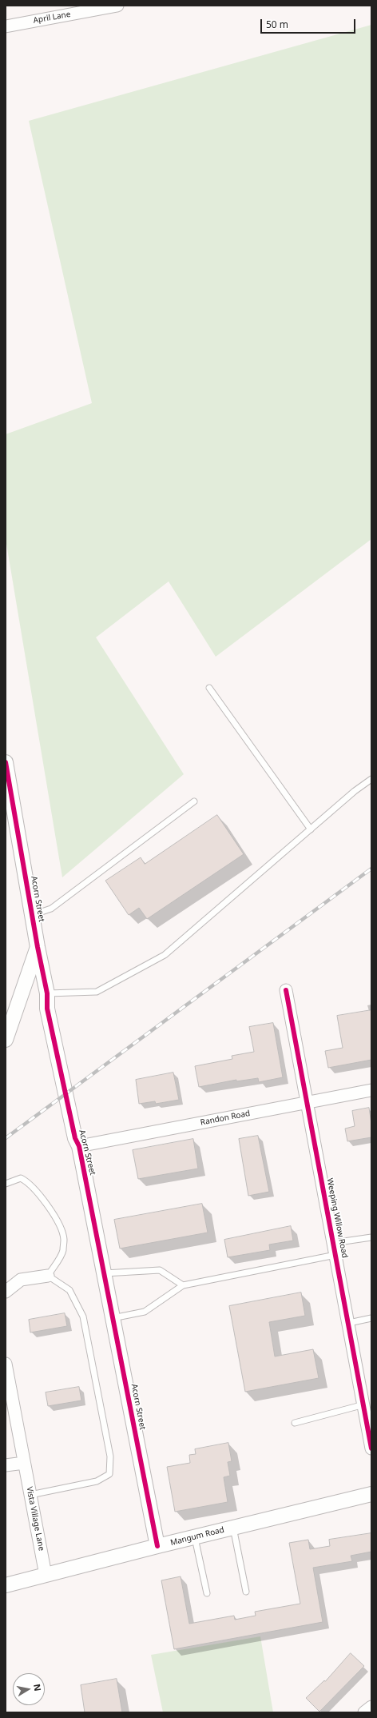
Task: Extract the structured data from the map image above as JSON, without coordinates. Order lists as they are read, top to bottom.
{
  "streets": {
    "street": [
      "April Lane",
      "Acorn Street",
      "Randon Road",
      "Weeping Willow Road",
      "Vista Village Lane",
      "Mangum Road"
    ]
  },
  "crossings": [
    ["Acorn Street", "Randon Road"],
    ["Acorn Street", "Mangum Road"],
    ["Randon Road", "Weeping Willow Road"],
    ["Vista Village Lane", "Mangum Road"]
  ],
  "scale_bar": "50 m",
  "north": "right"
}
